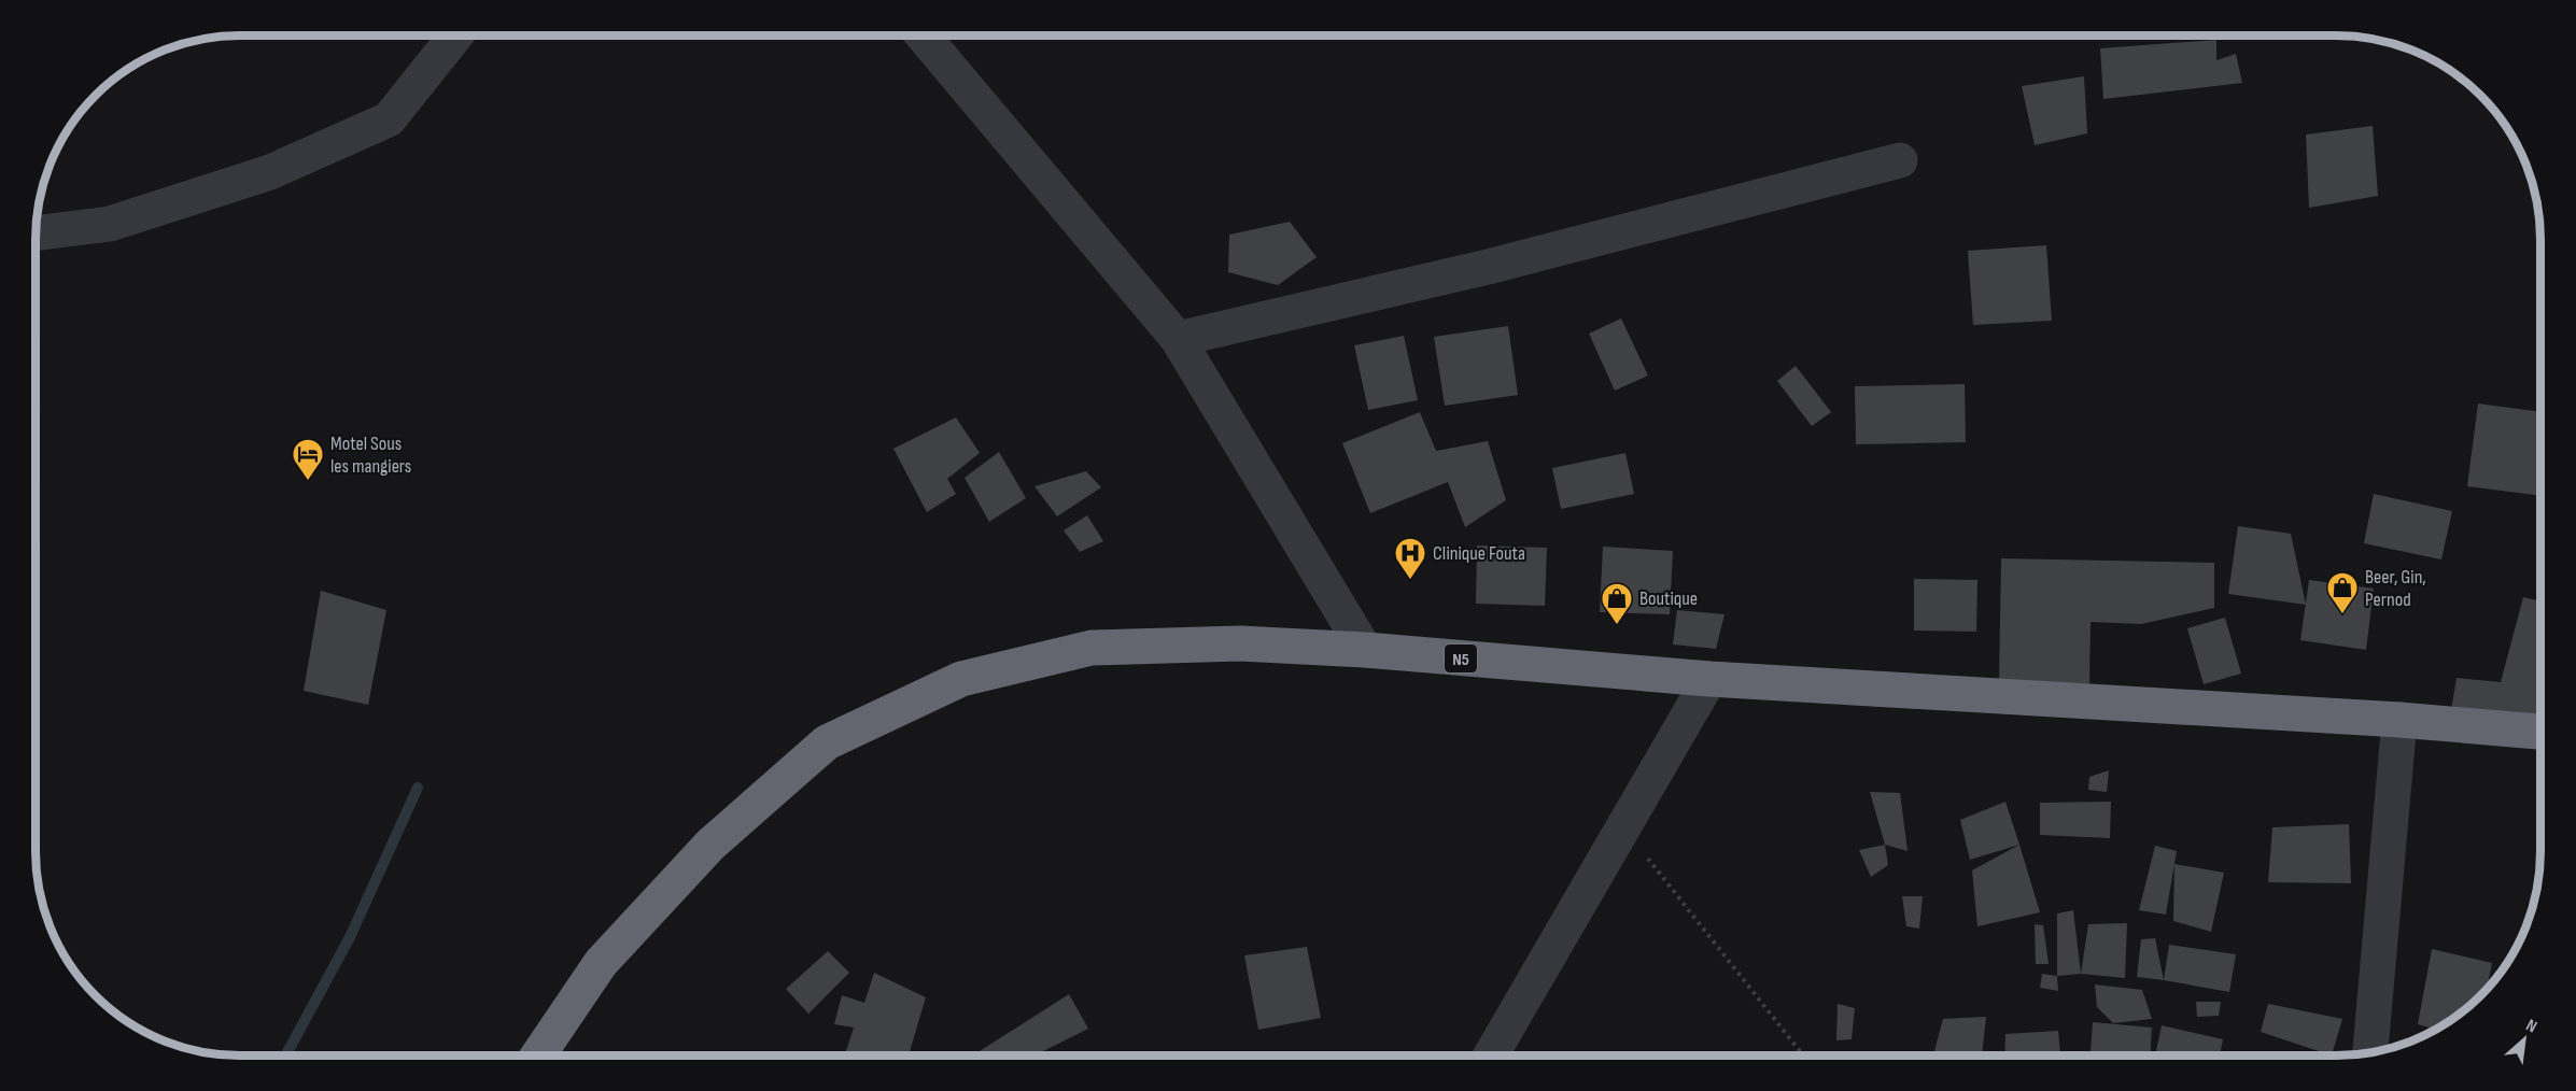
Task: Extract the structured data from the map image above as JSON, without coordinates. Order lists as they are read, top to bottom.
{
  "streets": {
    "highway": ["N5"]
  },
  "places": {
    "hotel": ["Motel Sous les mangiers"],
    "hospital": ["Clinique Fouta"],
    "shop": ["Beer, Gin, Pernod", "Boutique"]
  },
  "north": "top right"
}
